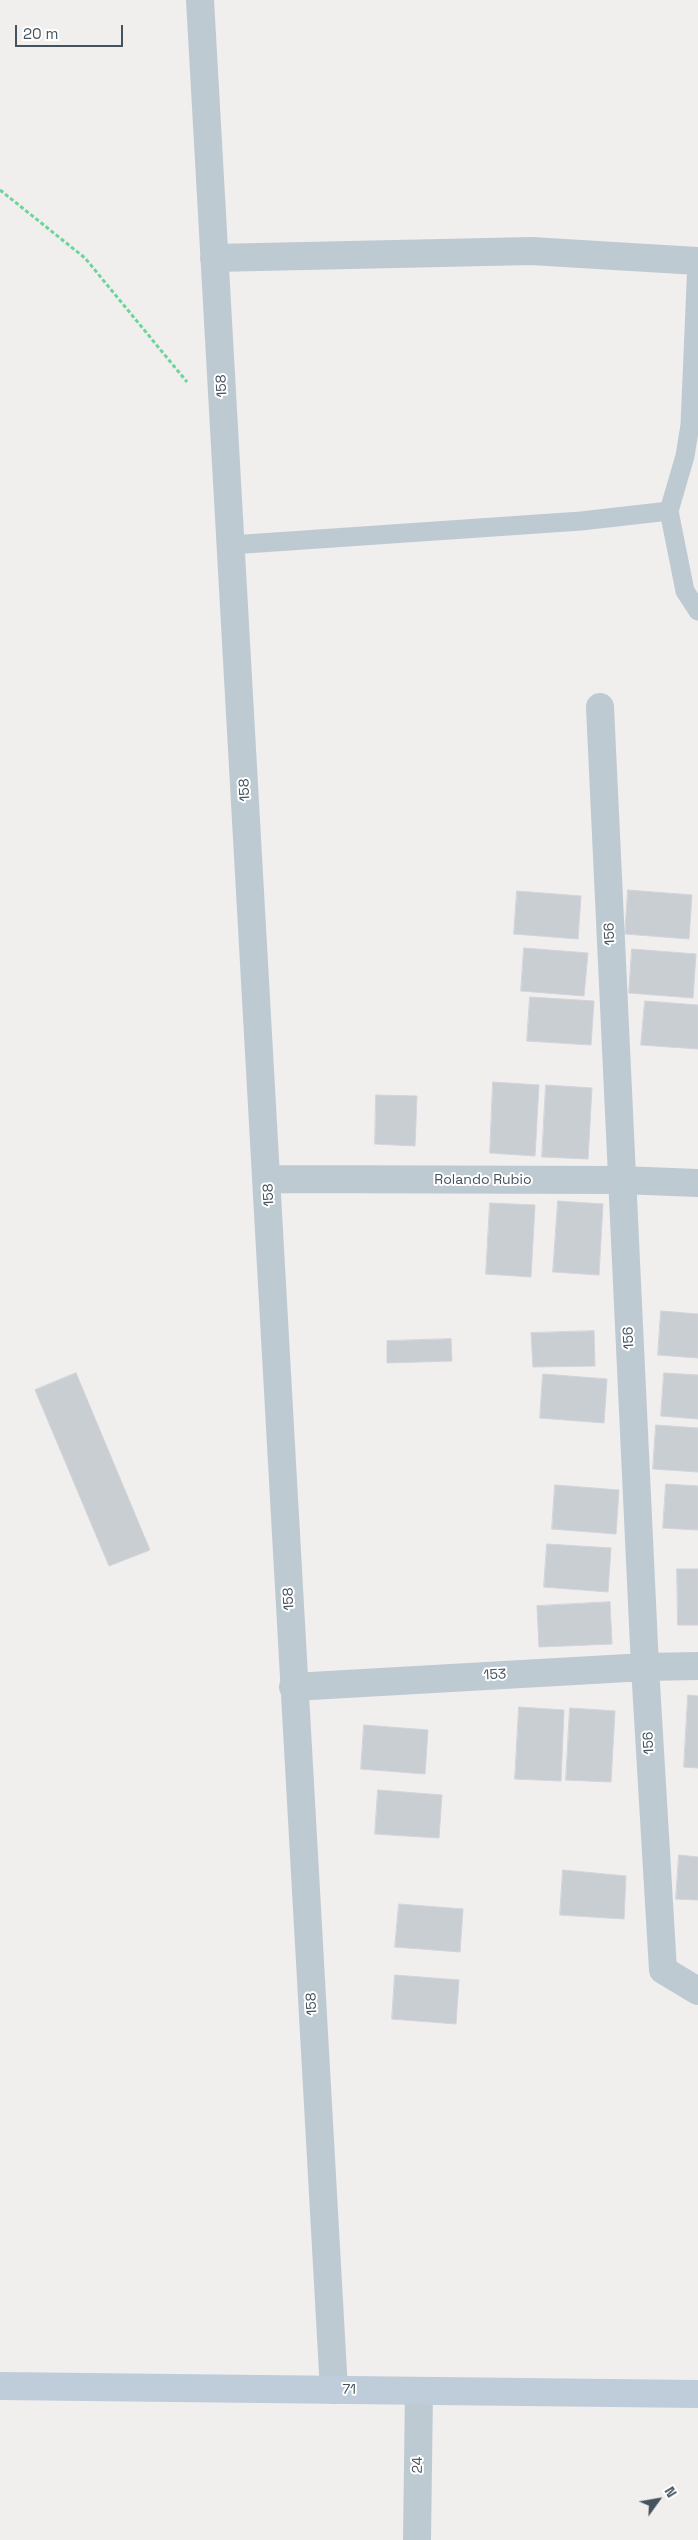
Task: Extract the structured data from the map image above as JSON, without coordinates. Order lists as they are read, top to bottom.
{
  "streets": {
    "street": [
      "158",
      "156",
      "Rolando Rubio",
      "153",
      "71",
      "24"
    ]
  },
  "crossings": [
    ["158", "Rolando Rubio"],
    ["158", "153"],
    ["158", "71"],
    ["156", "Rolando Rubio"],
    ["156", "153"],
    ["71", "24"]
  ],
  "scale_bar": "20 m",
  "north": "top right"
}
